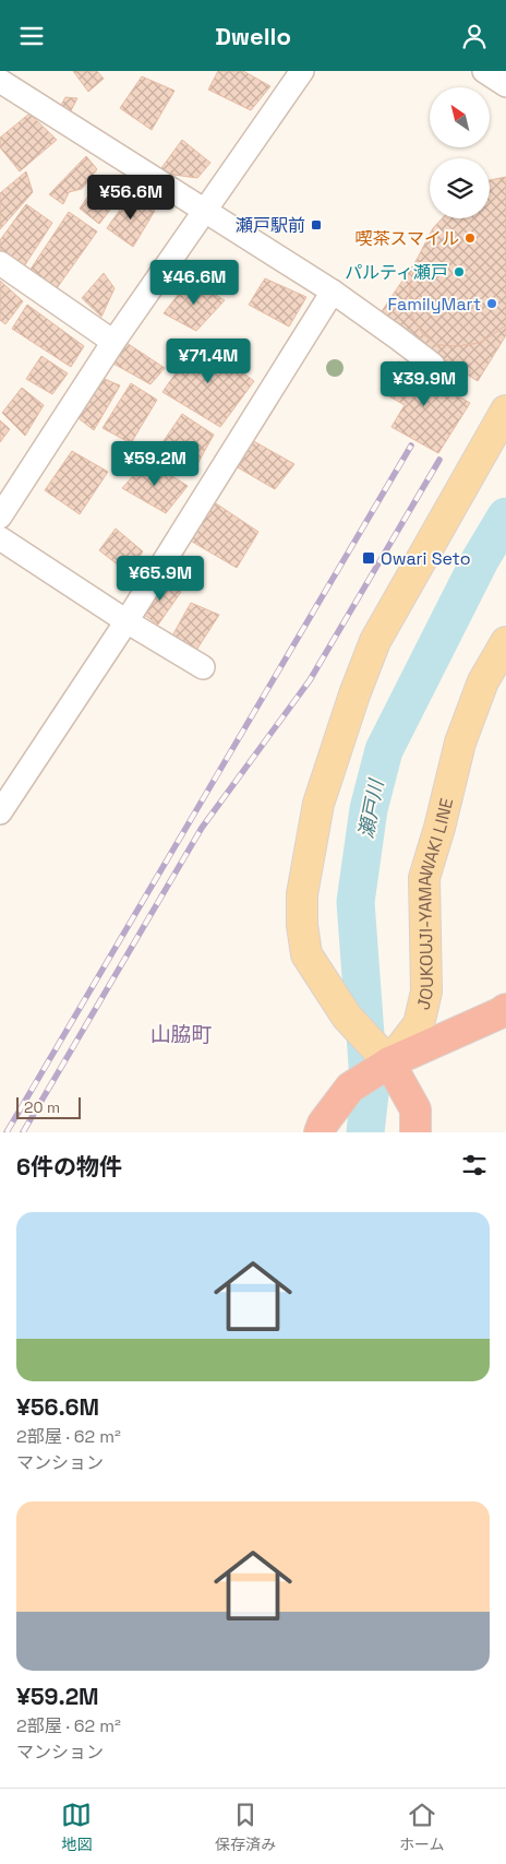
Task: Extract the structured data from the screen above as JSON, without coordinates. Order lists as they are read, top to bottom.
{
  "streets": {
    "main road": ["JOUKOUJI-YAMAWAKI LINE"]
  },
  "districts": ["山脇町"],
  "water": ["瀬戸川"],
  "places": {
    "transit": ["瀬戸駅前", "Owari Seto"],
    "other": ["喫茶スマイル", "パルティ瀬戸", "FamilyMart"]
  },
  "scale_bar": "20 m",
  "north": "top left",
  "page": {
    "header": "Dwello",
    "price": [
      "¥56.6M",
      "¥46.6M",
      "¥71.4M",
      "¥39.9M",
      "¥59.2M",
      "¥65.9M"
    ],
    "scale": "20 m",
    "heading": "6件の物件",
    "list": [
      {
        "name": "¥56.6M",
        "note": "2部屋 · 62 m² · マンション"
      },
      {
        "name": "¥59.2M",
        "note": "2部屋 · 62 m² · マンション"
      }
    ],
    "tabs": ["地図", "保存済み", "ホーム"]
  }
}
